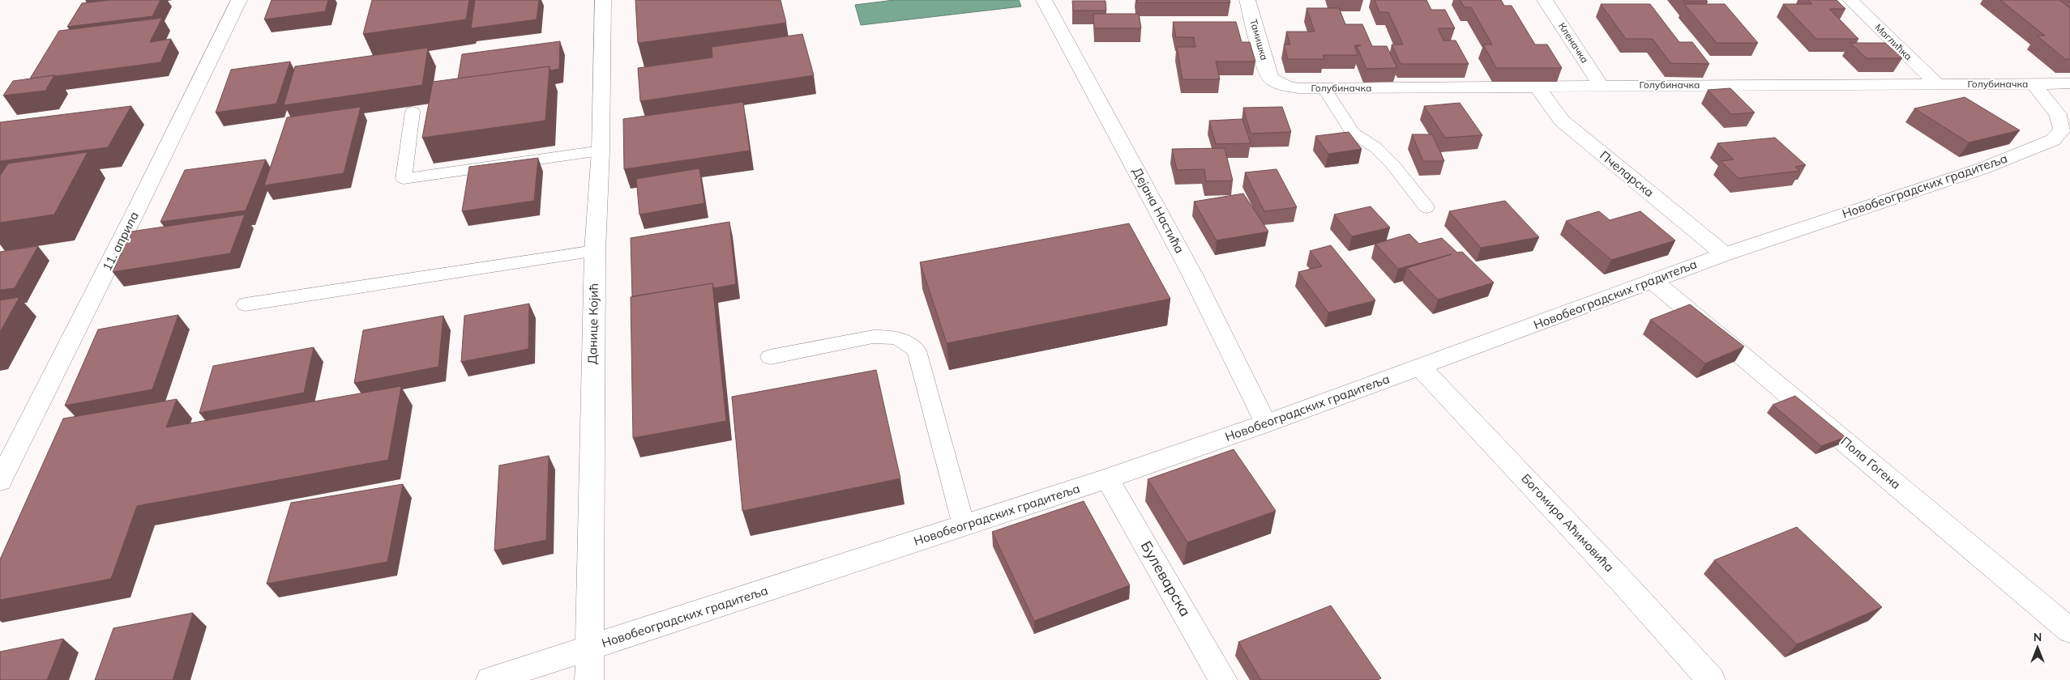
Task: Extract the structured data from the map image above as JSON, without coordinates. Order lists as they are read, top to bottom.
{
  "streets": {
    "street": [
      "Тамишка",
      "Маглићка",
      "Кленачка",
      "Голубиначка",
      "Пчеларска",
      "Новобеоградских градитеља",
      "Дејана Настића",
      "11. априла",
      "Данице Којић",
      "Пола Гогена",
      "Богомира Аћимовића",
      "Булеварска"
    ]
  },
  "crossings": [
    ["Тамишка", "Голубиначка"],
    ["Маглићка", "Голубиначка"],
    ["Кленачка", "Голубиначка"],
    ["Голубиначка", "Пчеларска"],
    ["Голубиначка", "Новобеоградских градитеља"],
    ["Пчеларска", "Новобеоградских градитеља"],
    ["Новобеоградских градитеља", "Дејана Настића"],
    ["Новобеоградских градитеља", "Данице Којић"],
    ["Новобеоградских градитеља", "Пола Гогена"],
    ["Новобеоградских градитеља", "Богомира Аћимовића"],
    ["Новобеоградских градитеља", "Булеварска"]
  ],
  "north": "top"
}
